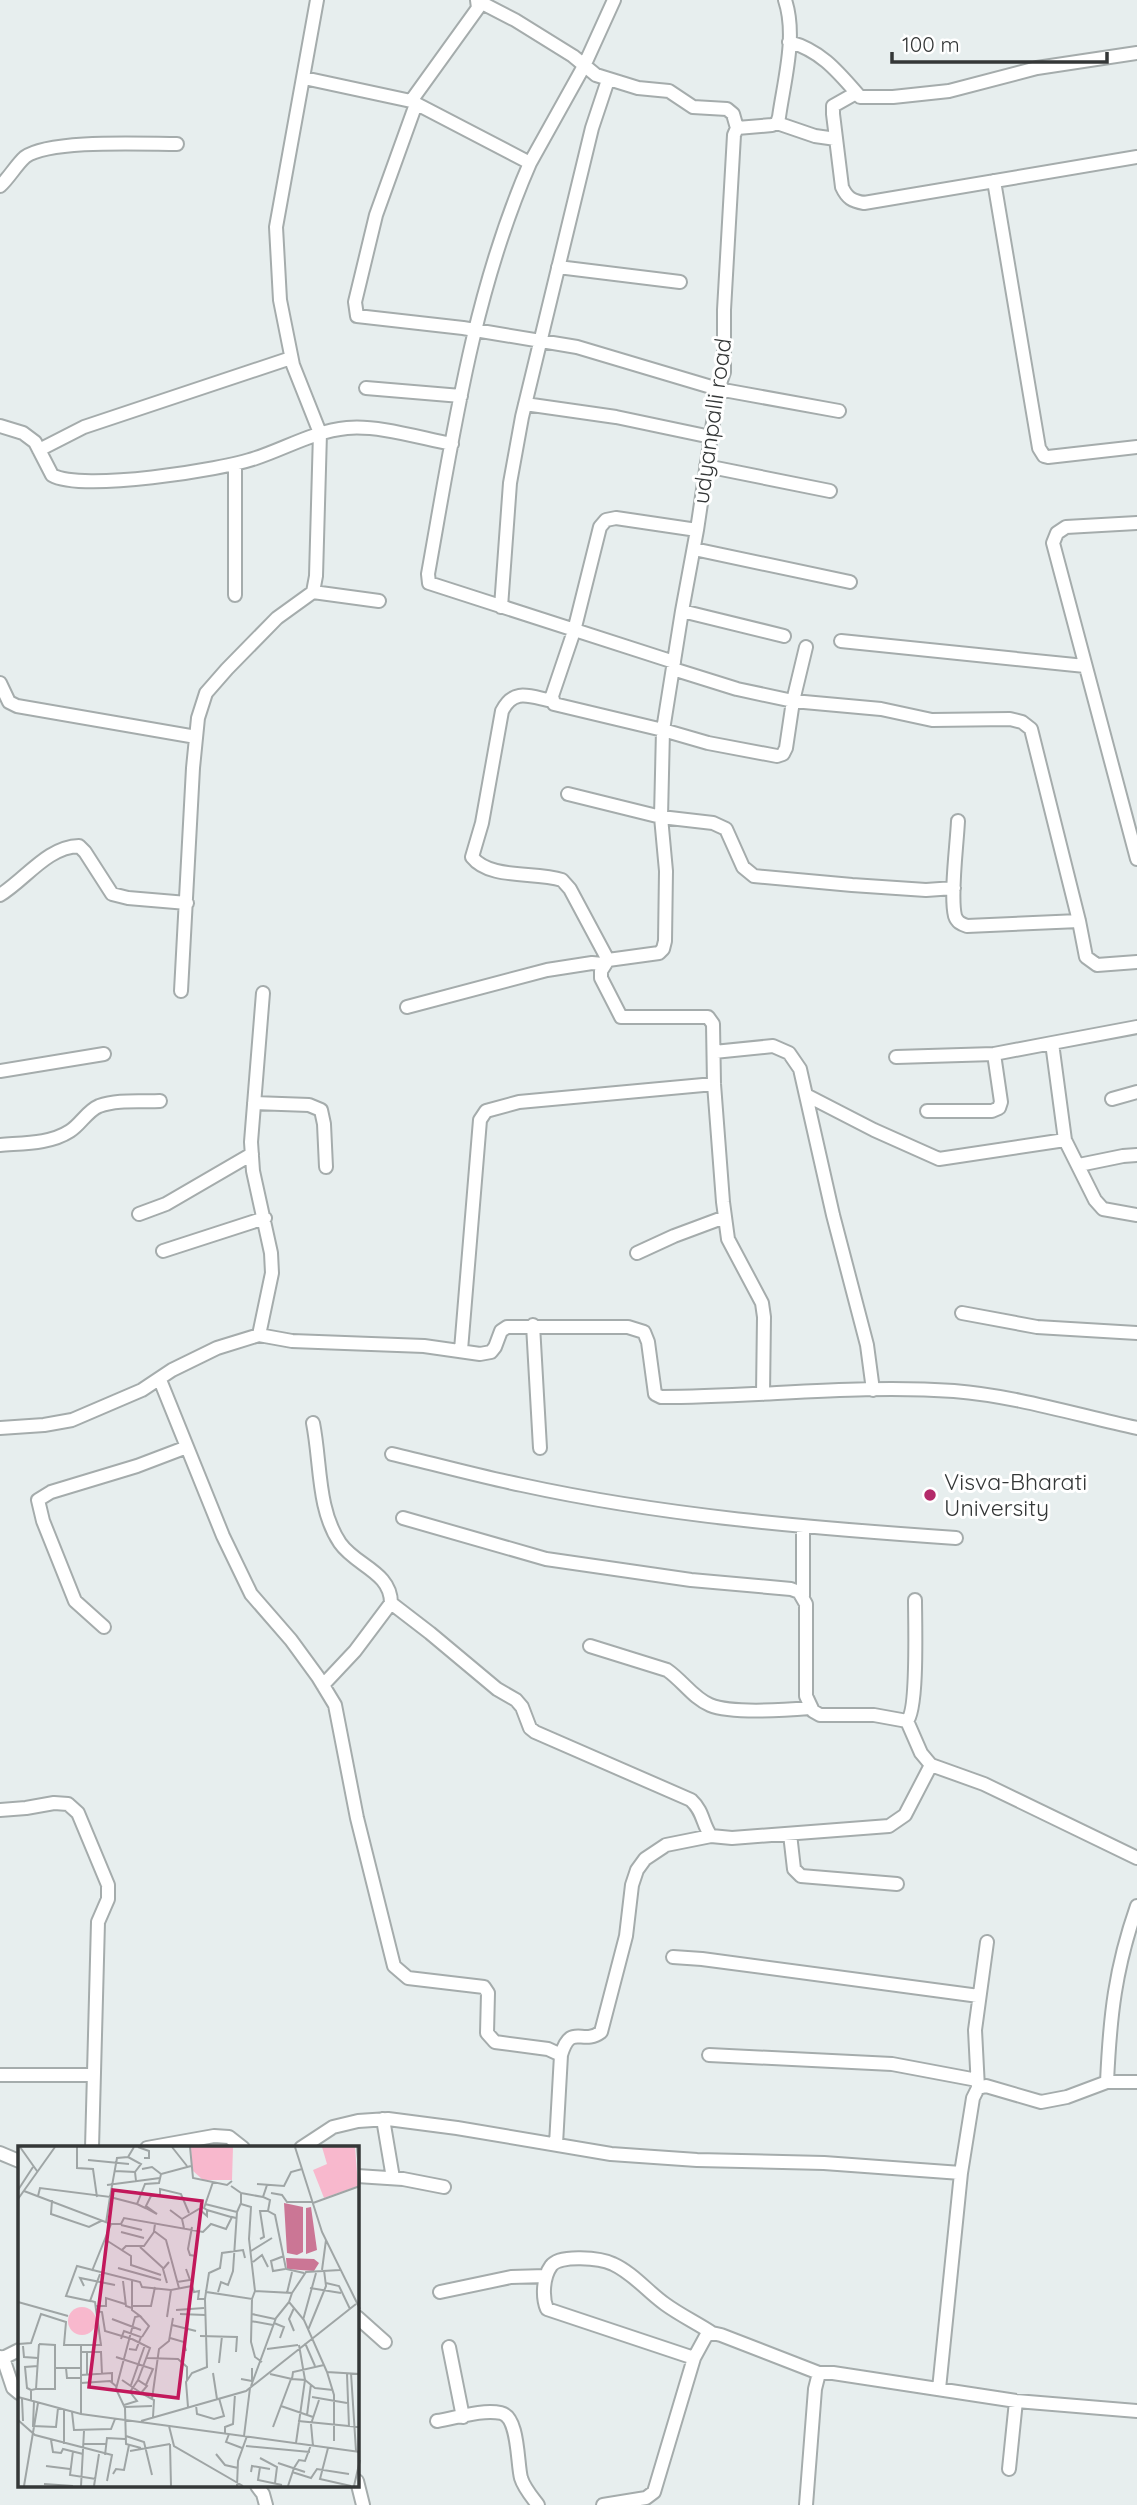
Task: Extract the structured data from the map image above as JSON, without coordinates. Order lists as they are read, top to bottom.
{
  "streets": {
    "street": ["udyanpalli road"]
  },
  "places": ["Visva-Bharati University"],
  "scale_bar": "100 m"
}
